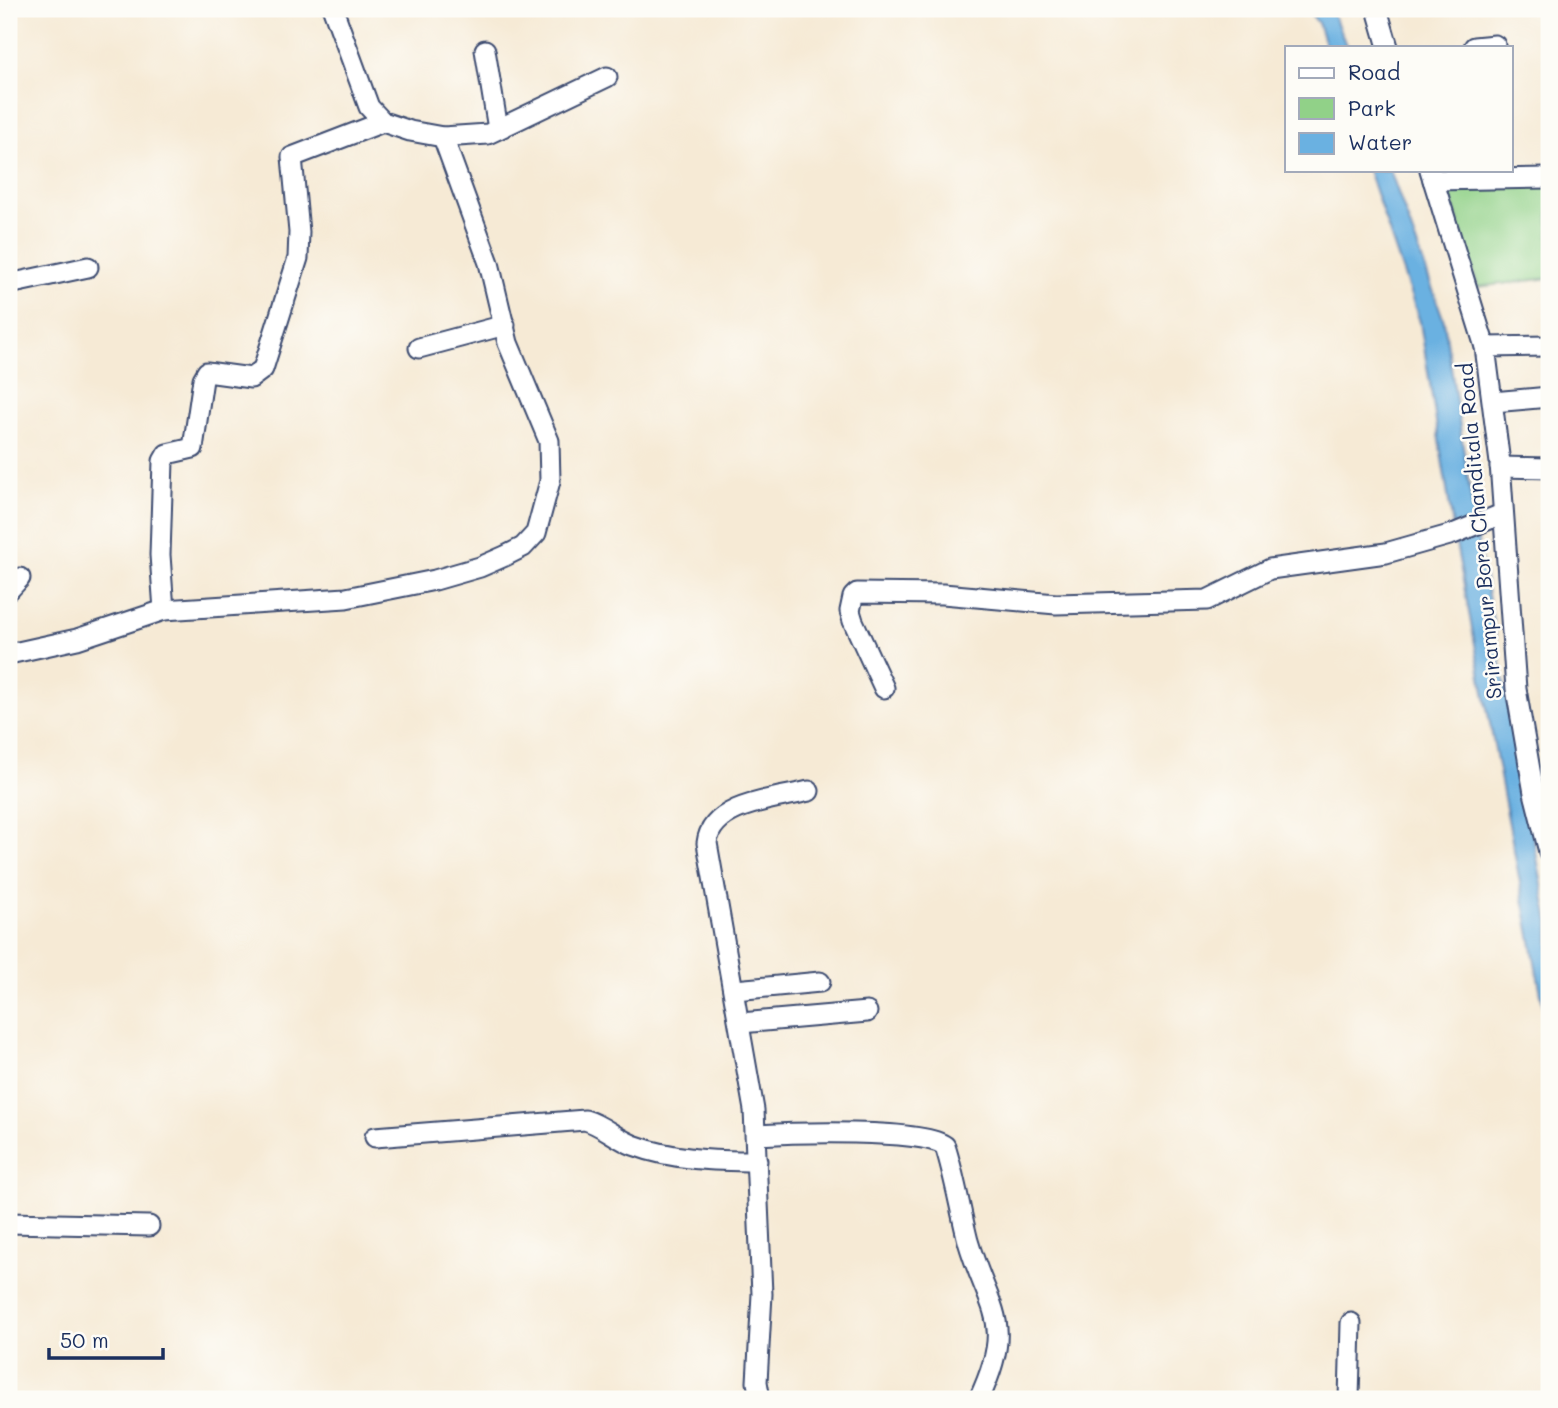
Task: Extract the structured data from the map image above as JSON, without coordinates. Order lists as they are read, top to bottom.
{
  "streets": {
    "street": ["Srirampur Bora Chanditala Road"]
  },
  "legend": ["Road", "Park", "Water"],
  "scale_bar": "50 m"
}
